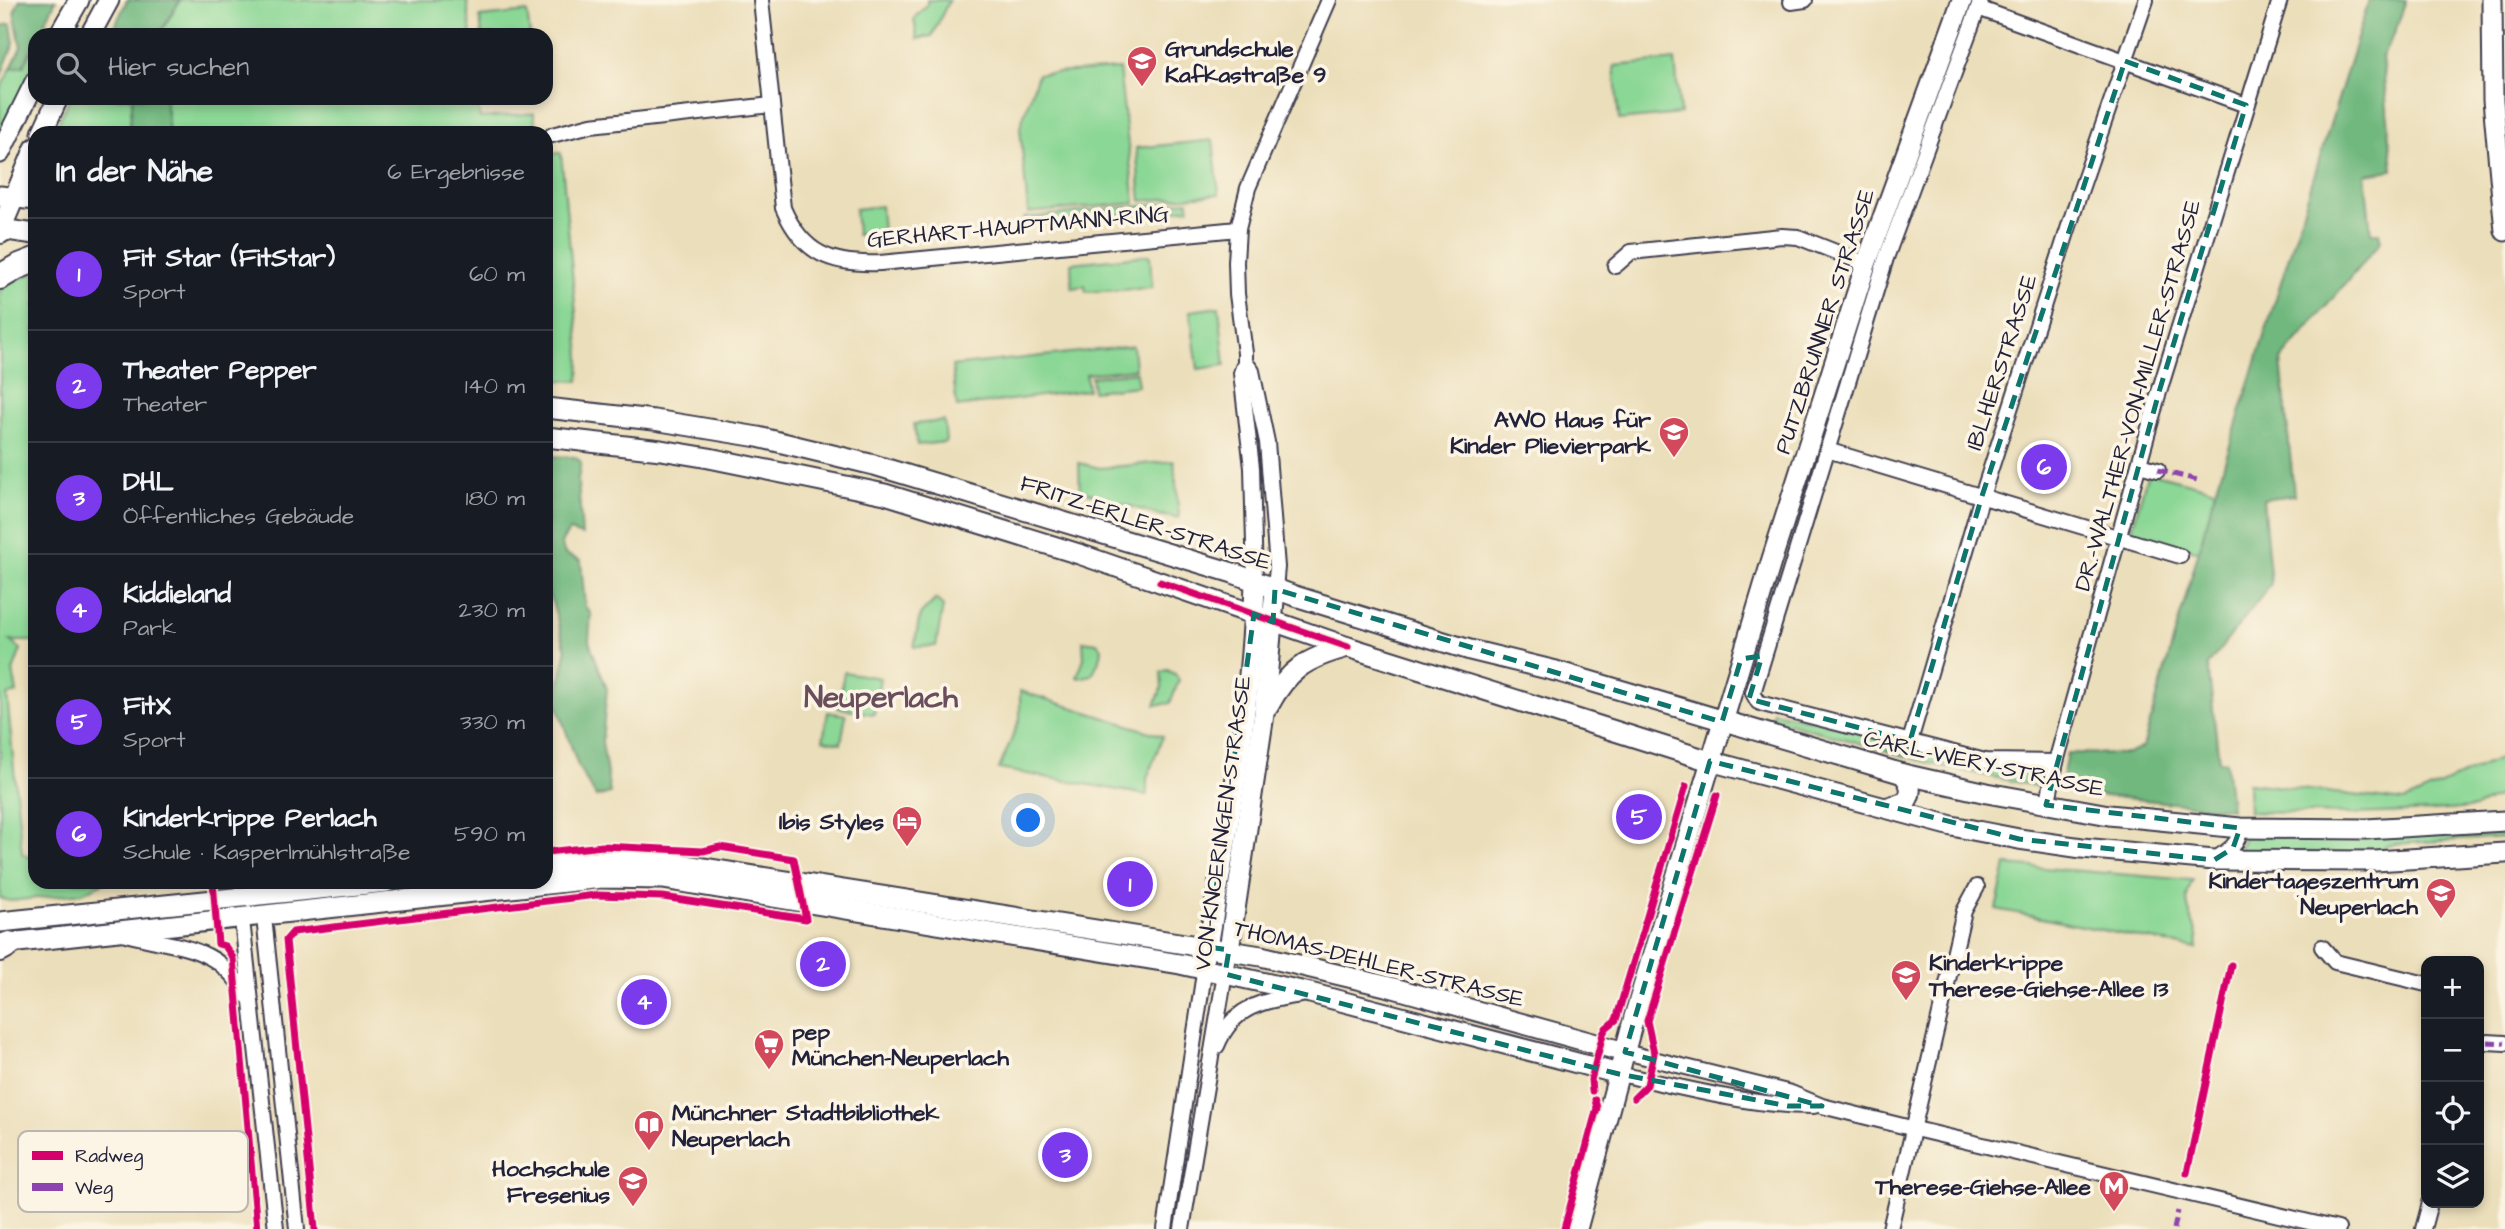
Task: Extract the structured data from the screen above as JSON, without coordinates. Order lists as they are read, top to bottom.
{
  "streets": {
    "main road": [
      "PUTZBRUNNER STRASSE",
      "FRITZ-ERLER-STRASSE",
      "CARL-WERY-STRASSE",
      "VON-KNOERINGEN-STRASSE",
      "THOMAS-DEHLER-STRASSE"
    ],
    "street": ["GERHART-HAUPTMANN-RING", "IBLHERSTRASSE", "DR.-WALTHER-VON-MILLER-STRASSE"]
  },
  "crossings": [
    ["PUTZBRUNNER STRASSE", "IBLHERSTRASSE"],
    ["PUTZBRUNNER STRASSE", "FRITZ-ERLER-STRASSE"],
    ["PUTZBRUNNER STRASSE", "CARL-WERY-STRASSE"],
    ["PUTZBRUNNER STRASSE", "THOMAS-DEHLER-STRASSE"],
    ["DR.-WALTHER-VON-MILLER-STRASSE", "CARL-WERY-STRASSE"],
    ["FRITZ-ERLER-STRASSE", "CARL-WERY-STRASSE"],
    ["FRITZ-ERLER-STRASSE", "VON-KNOERINGEN-STRASSE"],
    ["VON-KNOERINGEN-STRASSE", "THOMAS-DEHLER-STRASSE"]
  ],
  "districts": ["Neuperlach"],
  "places": {
    "school or university": [
      "Grundschule Kafkastraße 9",
      "AWO Haus für Kinder Plievierpark",
      "Kindertageszentrum Neuperlach",
      "Kinderkrippe Therese-Giehse-Allee 13",
      "Hochschule Fresenius"
    ],
    "hotel": ["Ibis Styles"],
    "supermarket": ["pep München-Neuperlach"],
    "library": ["Münchner Stadtbibliothek Neuperlach"],
    "metro station": ["Therese-Giehse-Allee"]
  },
  "legend": ["Radweg", "Weg"],
  "page": {
    "search": "Hier suchen",
    "heading": ["In der Nähe", "6 Ergebnisse"],
    "list": [
      {
        "mark": "1",
        "name": "Fit Star (FitStar)",
        "note": "Sport",
        "value": "60 m"
      },
      {
        "mark": "2",
        "name": "Theater Pepper",
        "note": "Theater",
        "value": "140 m"
      },
      {
        "mark": "3",
        "name": "DHL",
        "note": "Öffentliches Gebäude",
        "value": "180 m"
      },
      {
        "mark": "4",
        "name": "Kiddieland",
        "note": "Park",
        "value": "230 m"
      },
      {
        "mark": "5",
        "name": "FitX",
        "note": "Sport",
        "value": "330 m"
      },
      {
        "mark": "6",
        "name": "Kinderkrippe Perlach",
        "note": "Schule · Kasperlmühlstraße",
        "value": "590 m"
      }
    ],
    "pins": [
      "6",
      "5",
      "1",
      "2",
      "4",
      "3"
    ],
    "map_buttons": ["+", "−"]
  }
}
